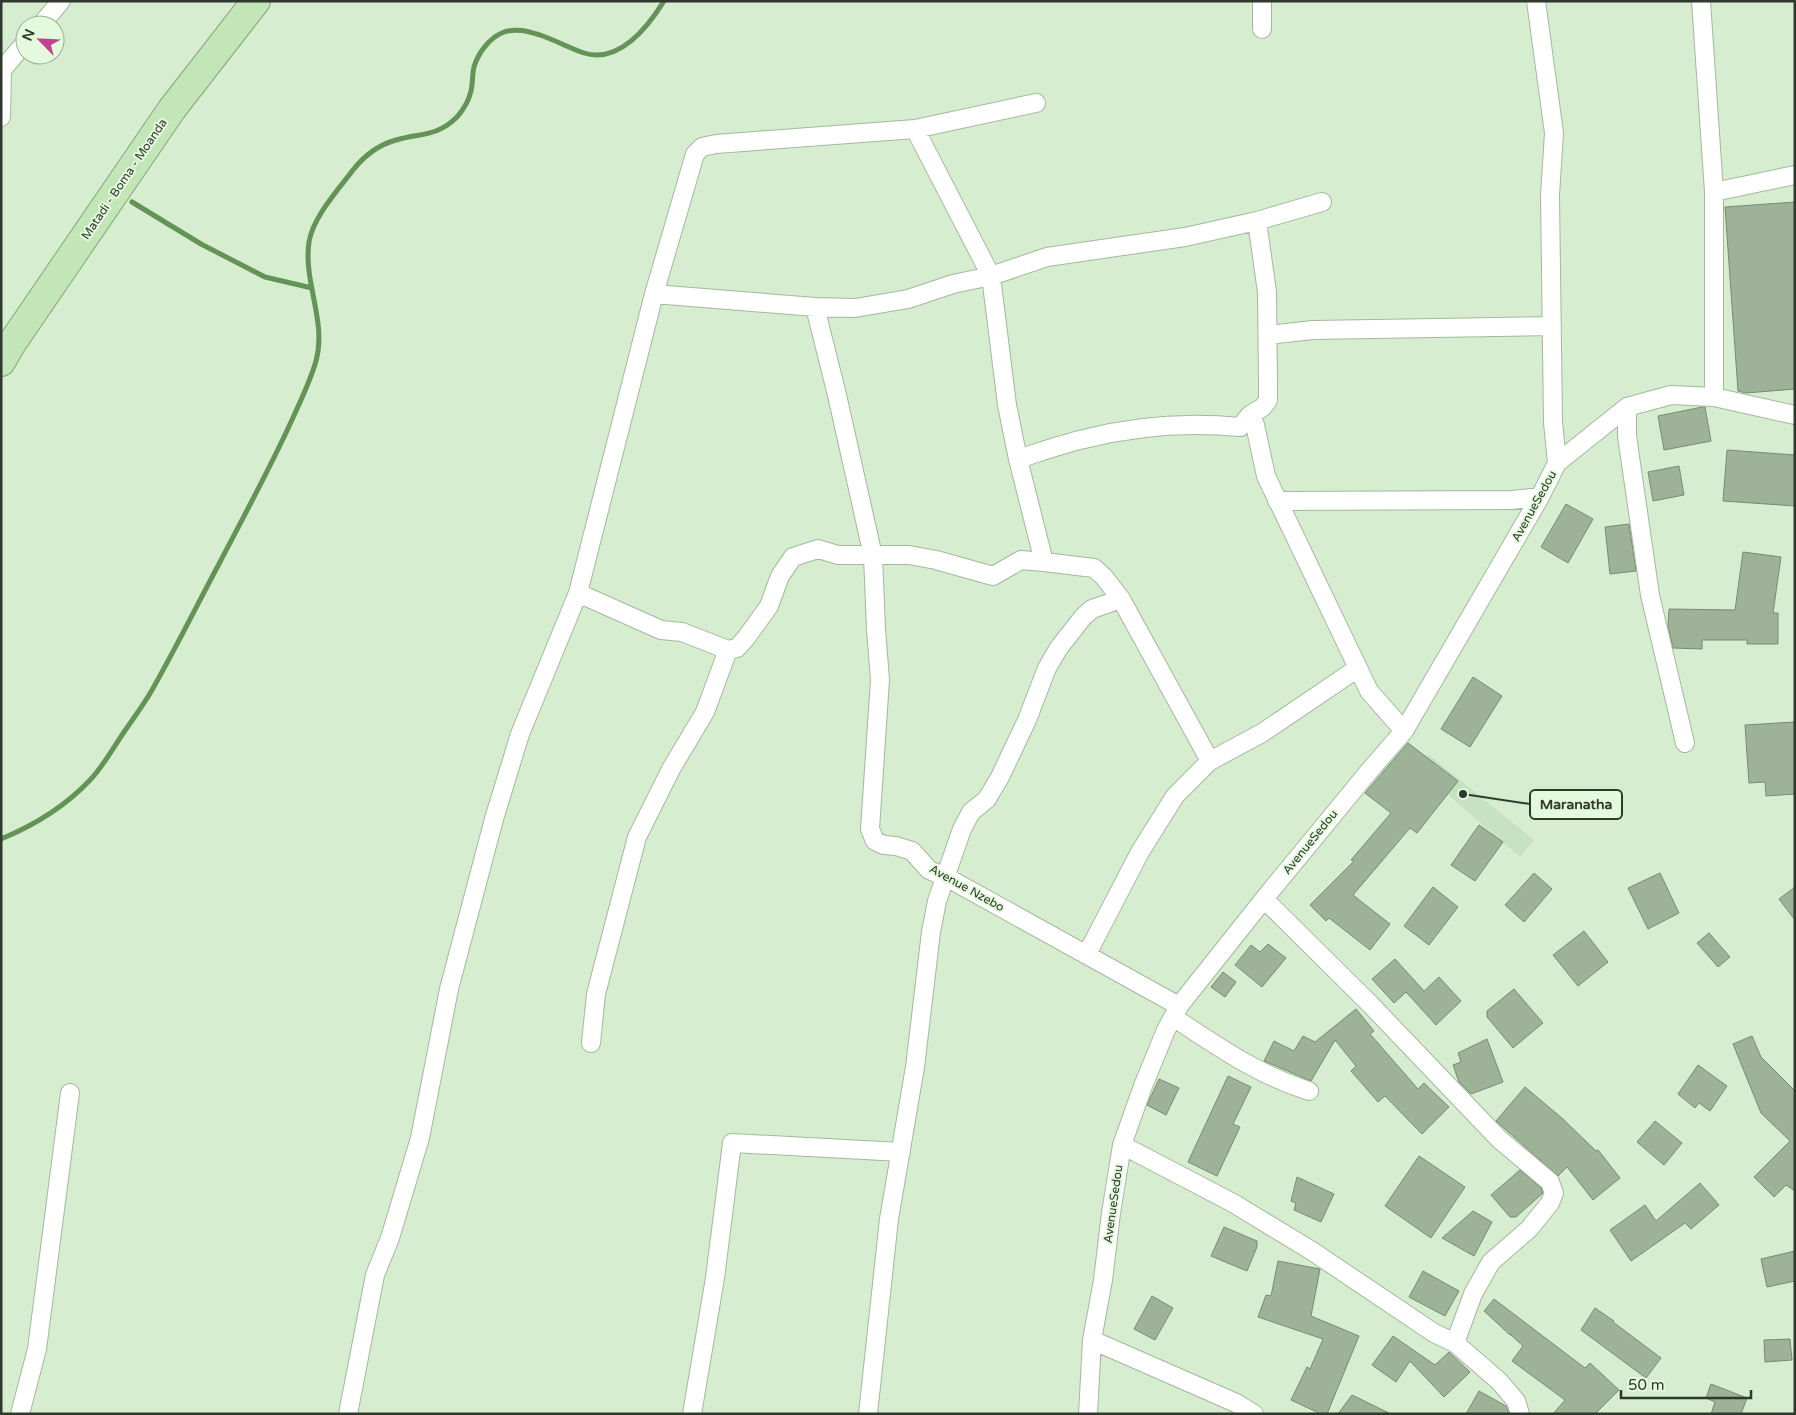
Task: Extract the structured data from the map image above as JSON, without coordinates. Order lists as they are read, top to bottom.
{
  "streets": {
    "highway": ["Matadi - Boma - Moanda"],
    "street": ["AvenueSedou", "Avenue Nzebo"]
  },
  "crossings": [
    ["AvenueSedou", "Avenue Nzebo"]
  ],
  "places": ["Maranatha"],
  "scale_bar": "50 m",
  "north": "top left"
}
